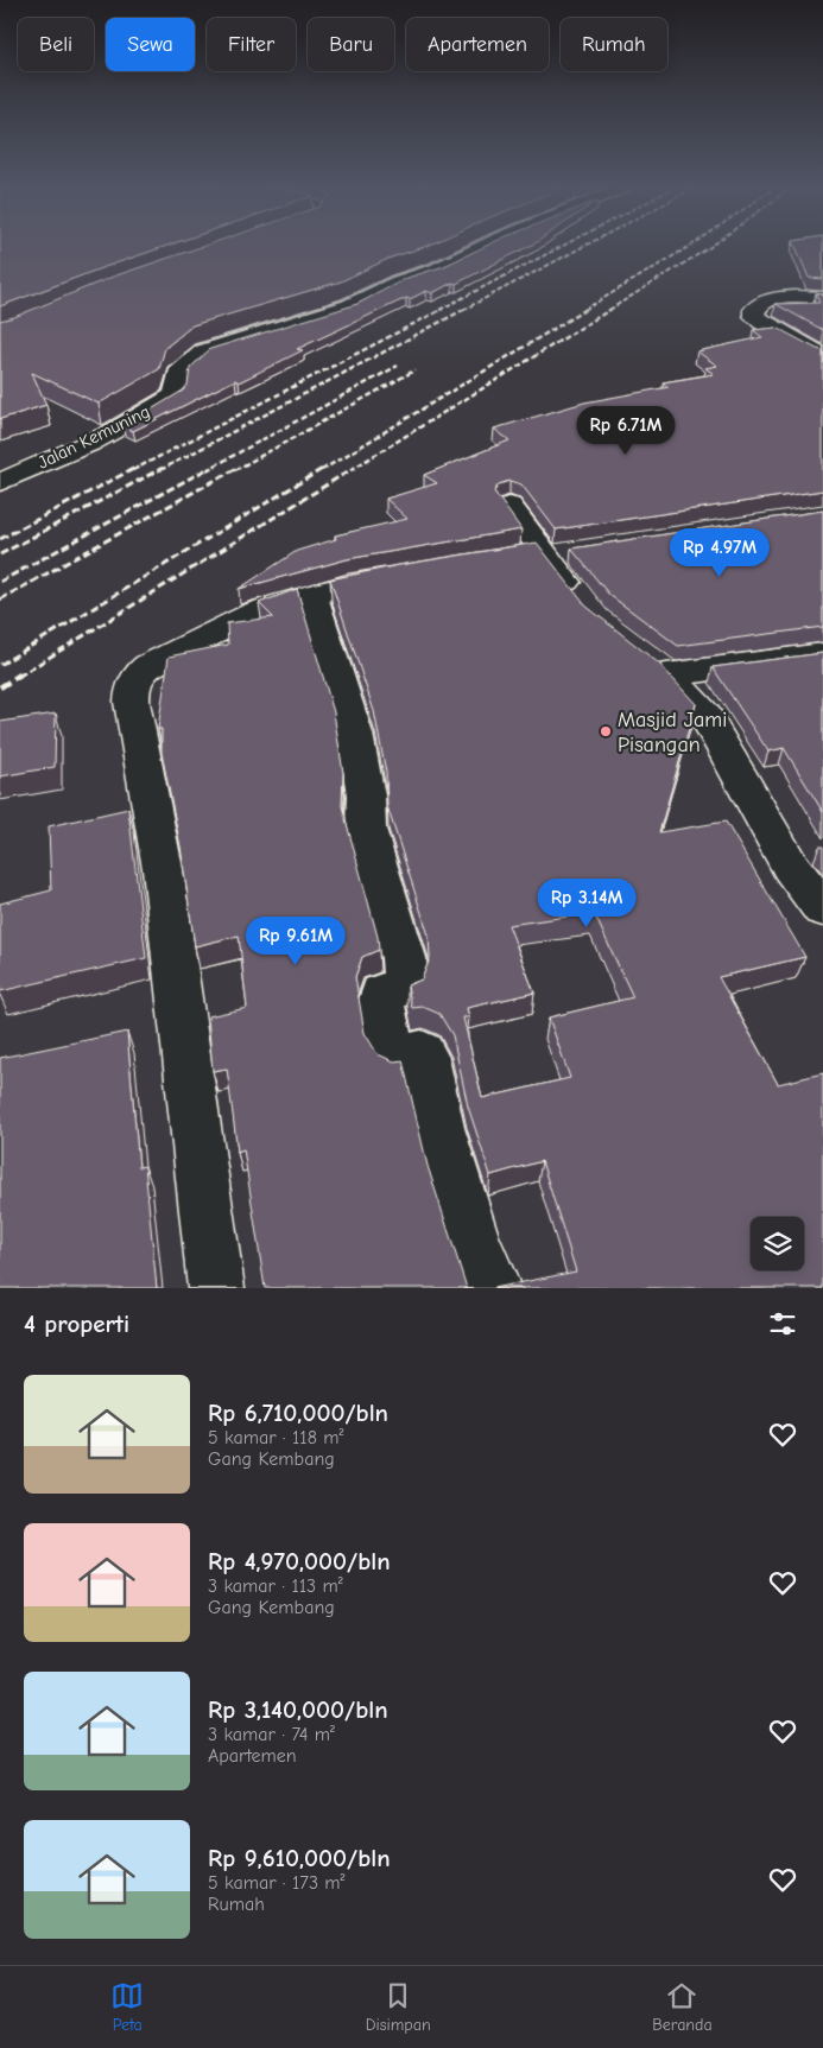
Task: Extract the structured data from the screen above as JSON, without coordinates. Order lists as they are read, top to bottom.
{
  "streets": {
    "street": ["Jalan Kemuning"]
  },
  "places": ["Masjid Jami Pisangan"],
  "page": {
    "chip": [
      "Beli",
      "Sewa",
      "Filter",
      "Baru",
      "Apartemen",
      "Rumah"
    ],
    "price": [
      "Rp 6.71M",
      "Rp 4.97M",
      "Rp 3.14M",
      "Rp 9.61M"
    ],
    "heading": "4 properti",
    "list": [
      {
        "name": "Rp 6,710,000/bln",
        "note": "5 kamar · 118 m² · Gang Kembang"
      },
      {
        "name": "Rp 4,970,000/bln",
        "note": "3 kamar · 113 m² · Gang Kembang"
      },
      {
        "name": "Rp 3,140,000/bln",
        "note": "3 kamar · 74 m² · Apartemen"
      },
      {
        "name": "Rp 9,610,000/bln",
        "note": "5 kamar · 173 m² · Rumah"
      }
    ],
    "tabs": ["Peta", "Disimpan", "Beranda"]
  }
}
